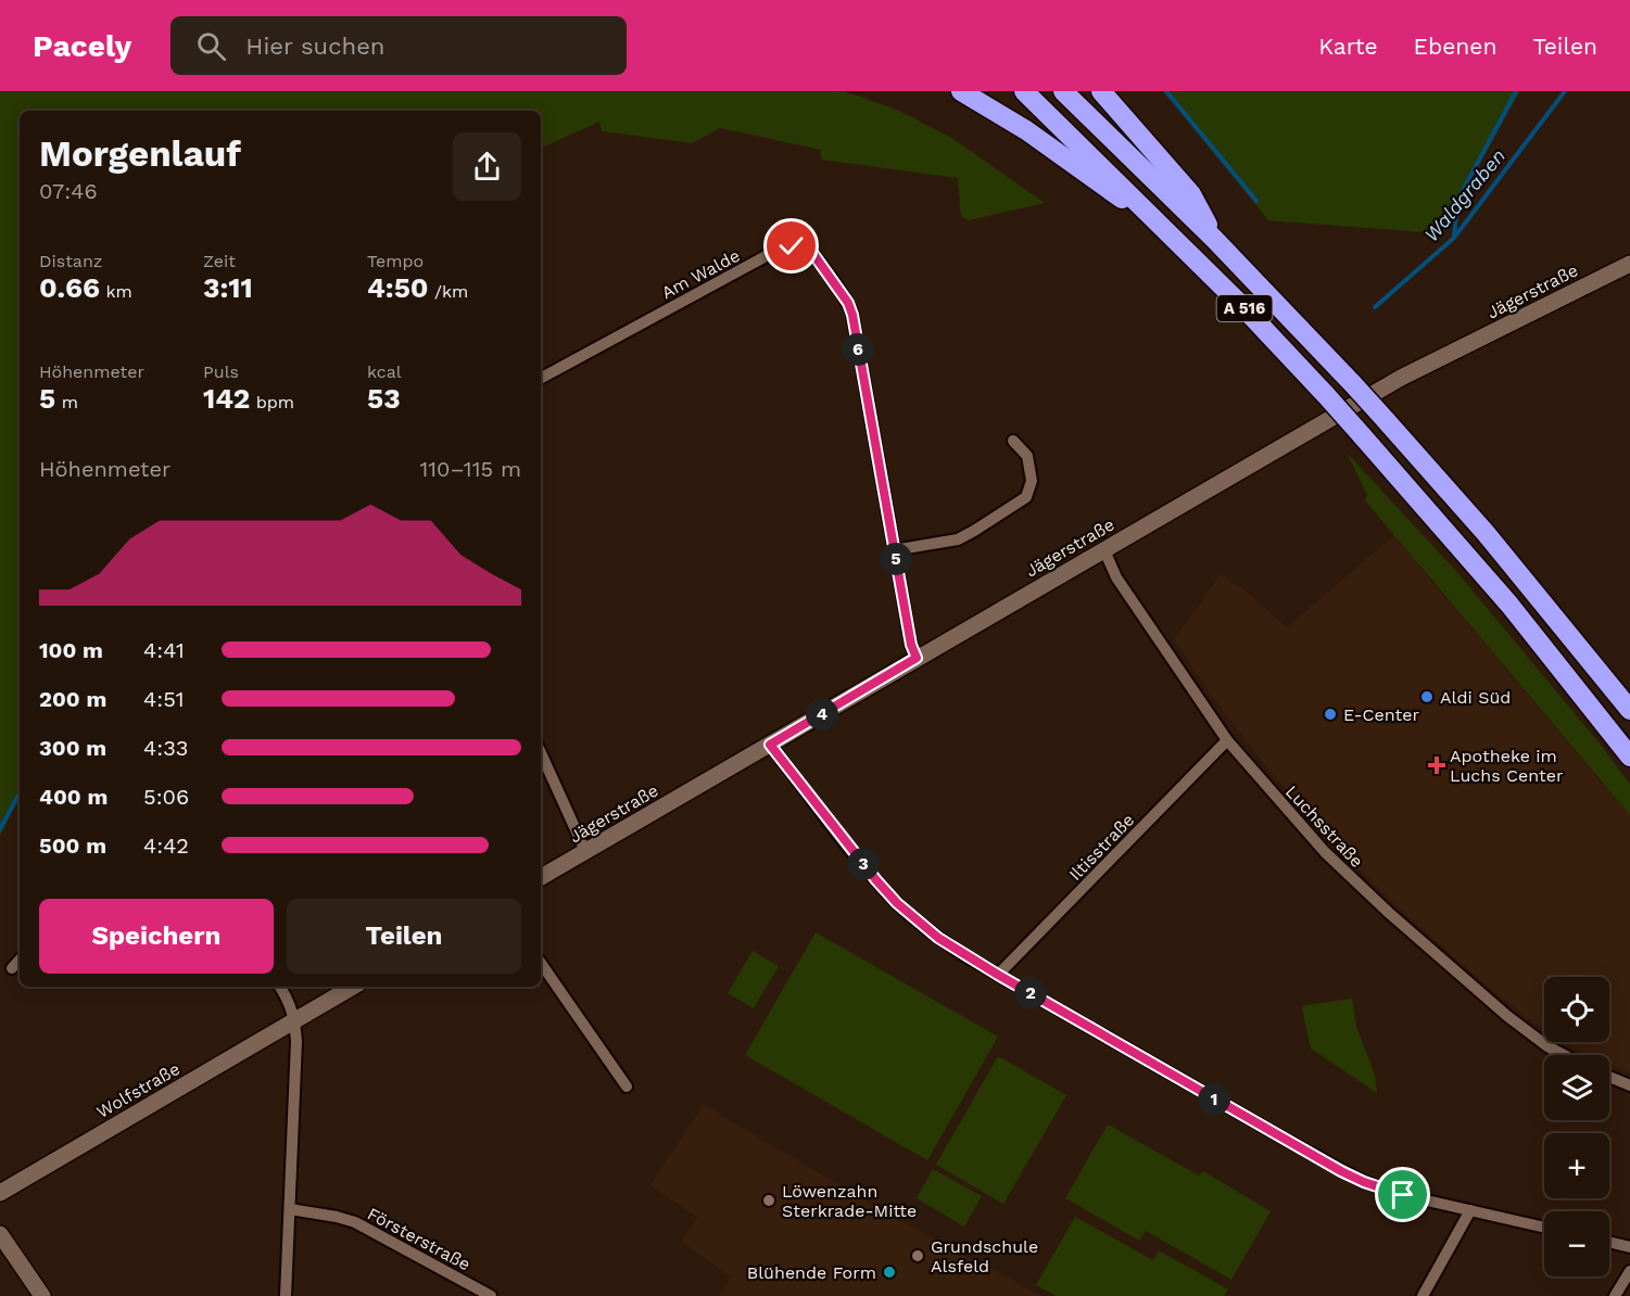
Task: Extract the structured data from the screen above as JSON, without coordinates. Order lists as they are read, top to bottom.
{
  "streets": {
    "highway": ["A 516"],
    "street": [
      "Am Walde",
      "Jägerstraße",
      "Luchsstraße",
      "Iltisstraße",
      "Wolfstraße",
      "Försterstraße"
    ]
  },
  "crossings": [
    ["Am Walde", "Jägerstraße"],
    ["Jägerstraße", "Luchsstraße"],
    ["Luchsstraße", "Iltisstraße"]
  ],
  "water": ["Waldgraben"],
  "places": {
    "other": [
      "Aldi Süd",
      "E-Center",
      "Löwenzahn Sterkrade-Mitte",
      "Grundschule Alsfeld",
      "Blühende Form"
    ],
    "health": ["Apotheke im Luchs Center"]
  },
  "page": {
    "header": "Pacely",
    "search": "Hier suchen",
    "nav": ["Karte", "Ebenen", "Teilen"],
    "heading": ["Morgenlauf", "07:46"],
    "stats": [
      ["Distanz", "0.66 km"],
      ["Zeit", "3:11"],
      ["Tempo", "4:50 /km"],
      ["Höhenmeter", "5 m"],
      ["Puls", "142 bpm"],
      ["kcal", "53"]
    ],
    "pins": [
      "6",
      "5",
      "4",
      "3",
      "2",
      "1"
    ],
    "chart": ["Höhenmeter", "110–115 m"],
    "list": [
      {
        "name": "100 m",
        "note": "4:41"
      },
      {
        "name": "200 m",
        "note": "4:51"
      },
      {
        "name": "300 m",
        "note": "4:33"
      },
      {
        "name": "400 m",
        "note": "5:06"
      },
      {
        "name": "500 m",
        "note": "4:42"
      }
    ],
    "buttons": ["Speichern", "Teilen"],
    "map_buttons": ["+", "−"]
  }
}
